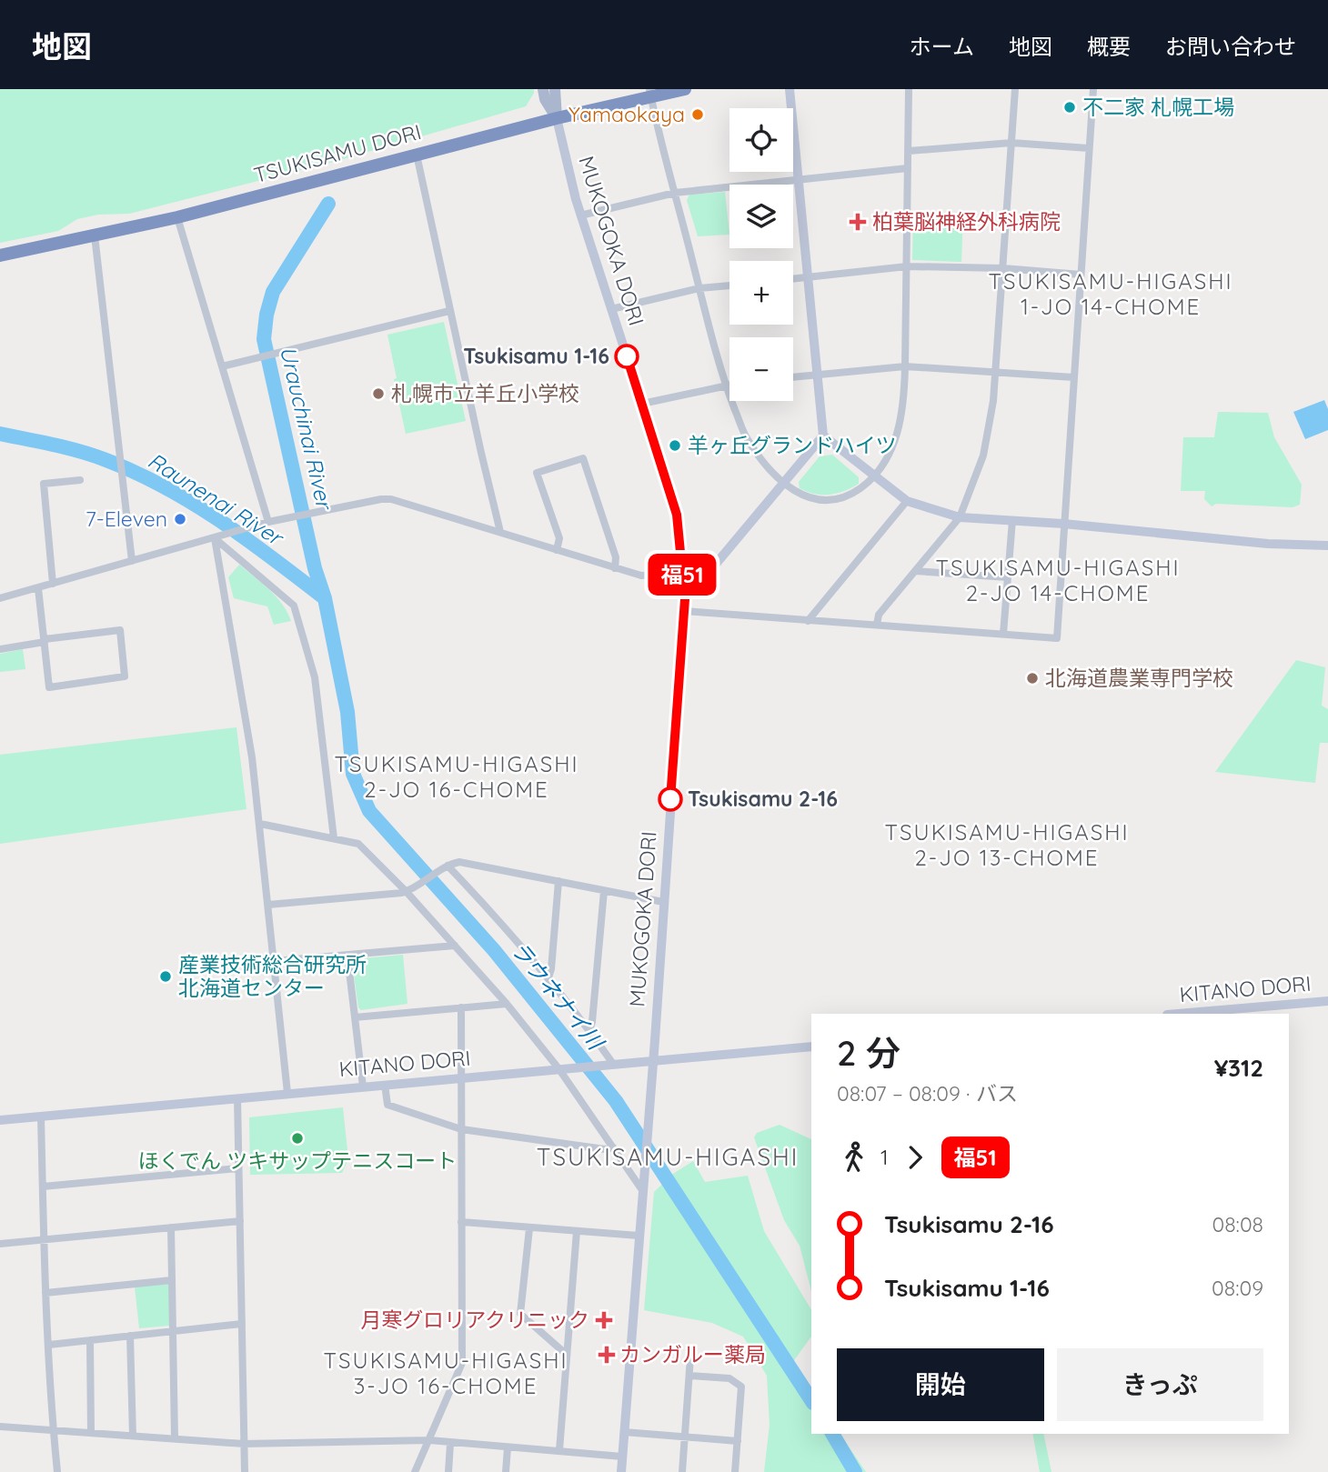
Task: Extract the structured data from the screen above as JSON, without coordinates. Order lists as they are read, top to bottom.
{
  "streets": {
    "highway": ["TSUKISAMU DORI"],
    "street": ["MUKOGOKA DORI", "KITANO DORI"]
  },
  "crossings": [
    ["TSUKISAMU DORI", "MUKOGOKA DORI"],
    ["MUKOGOKA DORI", "KITANO DORI"]
  ],
  "districts": [
    "TSUKISAMU-HIGASHI 1-JO 14-CHOME",
    "TSUKISAMU-HIGASHI 2-JO 14-CHOME",
    "TSUKISAMU-HIGASHI 2-JO 16-CHOME",
    "TSUKISAMU-HIGASHI 2-JO 13-CHOME",
    "TSUKISAMU-HIGASHI",
    "TSUKISAMU-HIGASHI 3-JO 16-CHOME"
  ],
  "water": ["Urauchinai River", "Raunenai River", "ラウネナイ川"],
  "places": {
    "other": [
      "不二家 札幌工場",
      "Yamaokaya",
      "Tsukisamu 1-16",
      "札幌市立羊丘小学校",
      "羊ヶ丘グランドハイツ",
      "7-Eleven",
      "北海道農業専門学校",
      "Tsukisamu 2-16",
      "産業技術総合研究所 北海道センター",
      "ほくでん ツキサップテニスコート"
    ],
    "health": ["柏葉脳神経外科病院", "月寒グロリアクリニック", "カンガルー薬局"]
  },
  "lines": ["bus line 福51"],
  "page": {
    "header": "地図",
    "nav": [
      "ホーム",
      "地図",
      "概要",
      "お問い合わせ"
    ],
    "on_map": "福51",
    "map_buttons": ["+", "−"],
    "heading": ["2 分", "08:07 – 08:09 · バス", "¥312"],
    "legs": ["1", "福51"],
    "list": [
      {
        "name": "Tsukisamu 2-16",
        "value": "08:08"
      },
      {
        "name": "Tsukisamu 1-16",
        "value": "08:09"
      }
    ],
    "buttons": ["開始", "きっぷ"]
  }
}
